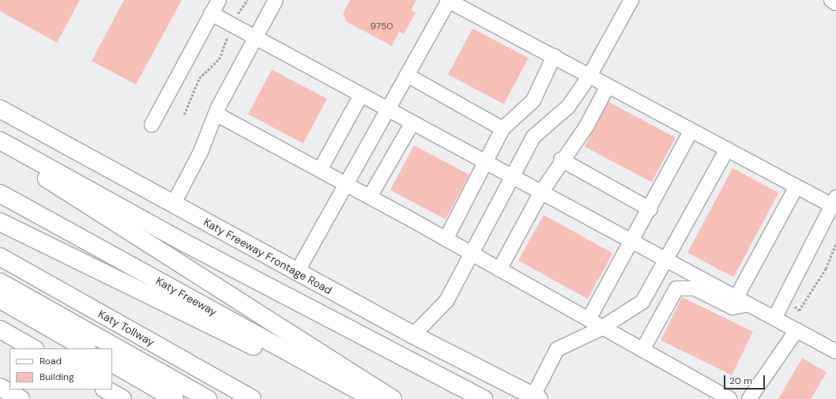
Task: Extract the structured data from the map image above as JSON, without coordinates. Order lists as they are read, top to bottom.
{
  "streets": {
    "main road": ["Katy Freeway Frontage Road", "Katy Freeway", "Katy Tollway"]
  },
  "house_numbers": ["9750"],
  "legend": ["Road", "Building"],
  "scale_bar": "20 m"
}
